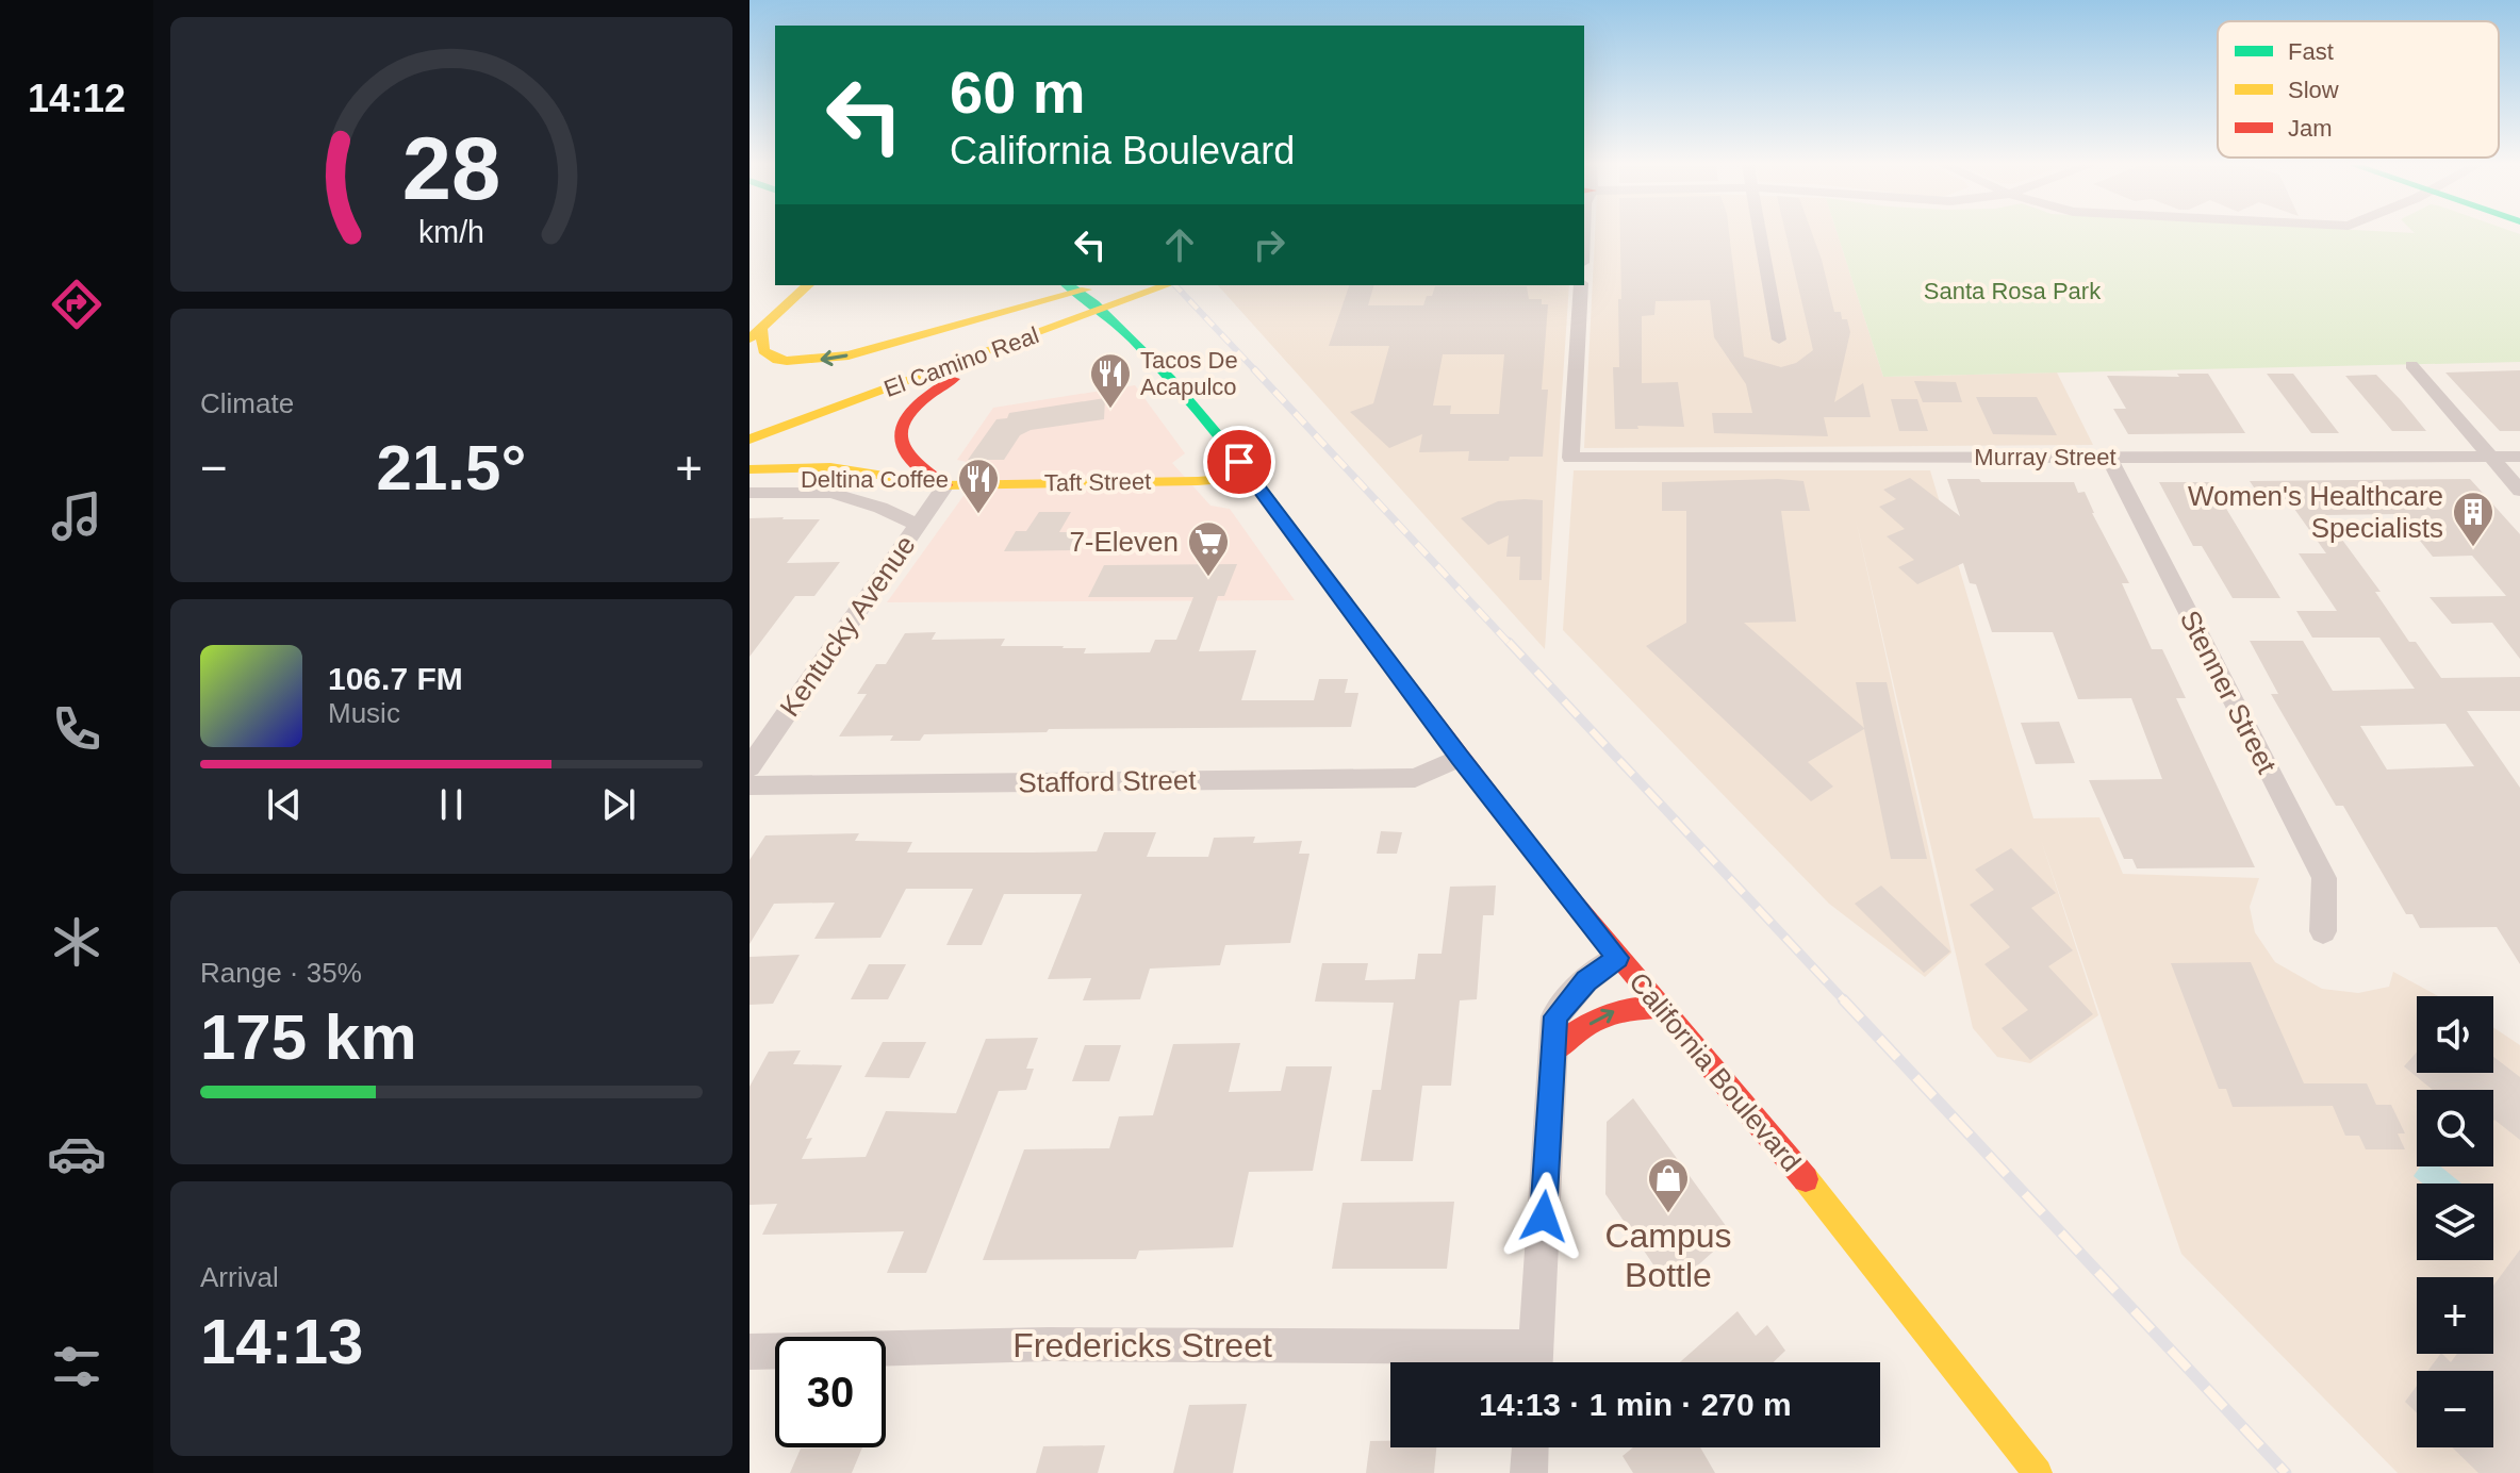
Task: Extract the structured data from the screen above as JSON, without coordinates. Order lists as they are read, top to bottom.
{
  "streets": {
    "main road": ["El Camino Real", "Taft Street", "California Boulevard"],
    "street": [
      "Murray Street",
      "Kentucky Avenue",
      "Stenner Street",
      "Stafford Street",
      "Fredericks Street"
    ]
  },
  "crossings": [
    ["Murray Street", "Stenner Street"],
    ["Taft Street", "Kentucky Avenue"],
    ["Taft Street", "California Boulevard"],
    ["Stafford Street", "California Boulevard"]
  ],
  "parks": ["Santa Rosa Park"],
  "places": {
    "restaurant": ["Tacos De Acapulco", "Deltina Coffee"],
    "building": ["Women's Healthcare Specialists"],
    "supermarket": ["7-Eleven"],
    "shop": ["Campus Bottle"]
  },
  "legend": ["Fast", "Slow", "Jam"],
  "page": {
    "tabs": "14:12",
    "turn": ["60 m", "California Boulevard"],
    "tile": [
      "Climate",
      ["Range · 35%", "175 km"],
      ["Arrival", "14:13"]
    ],
    "heat": ["−", "21.5°", "+"],
    "song": ["106.7 FM", "Music"],
    "map_buttons": ["+", "−"],
    "limit": "30",
    "trip": "14:13 · 1 min · 270 m",
    "gauge": ["28", "km/h"]
  }
}
